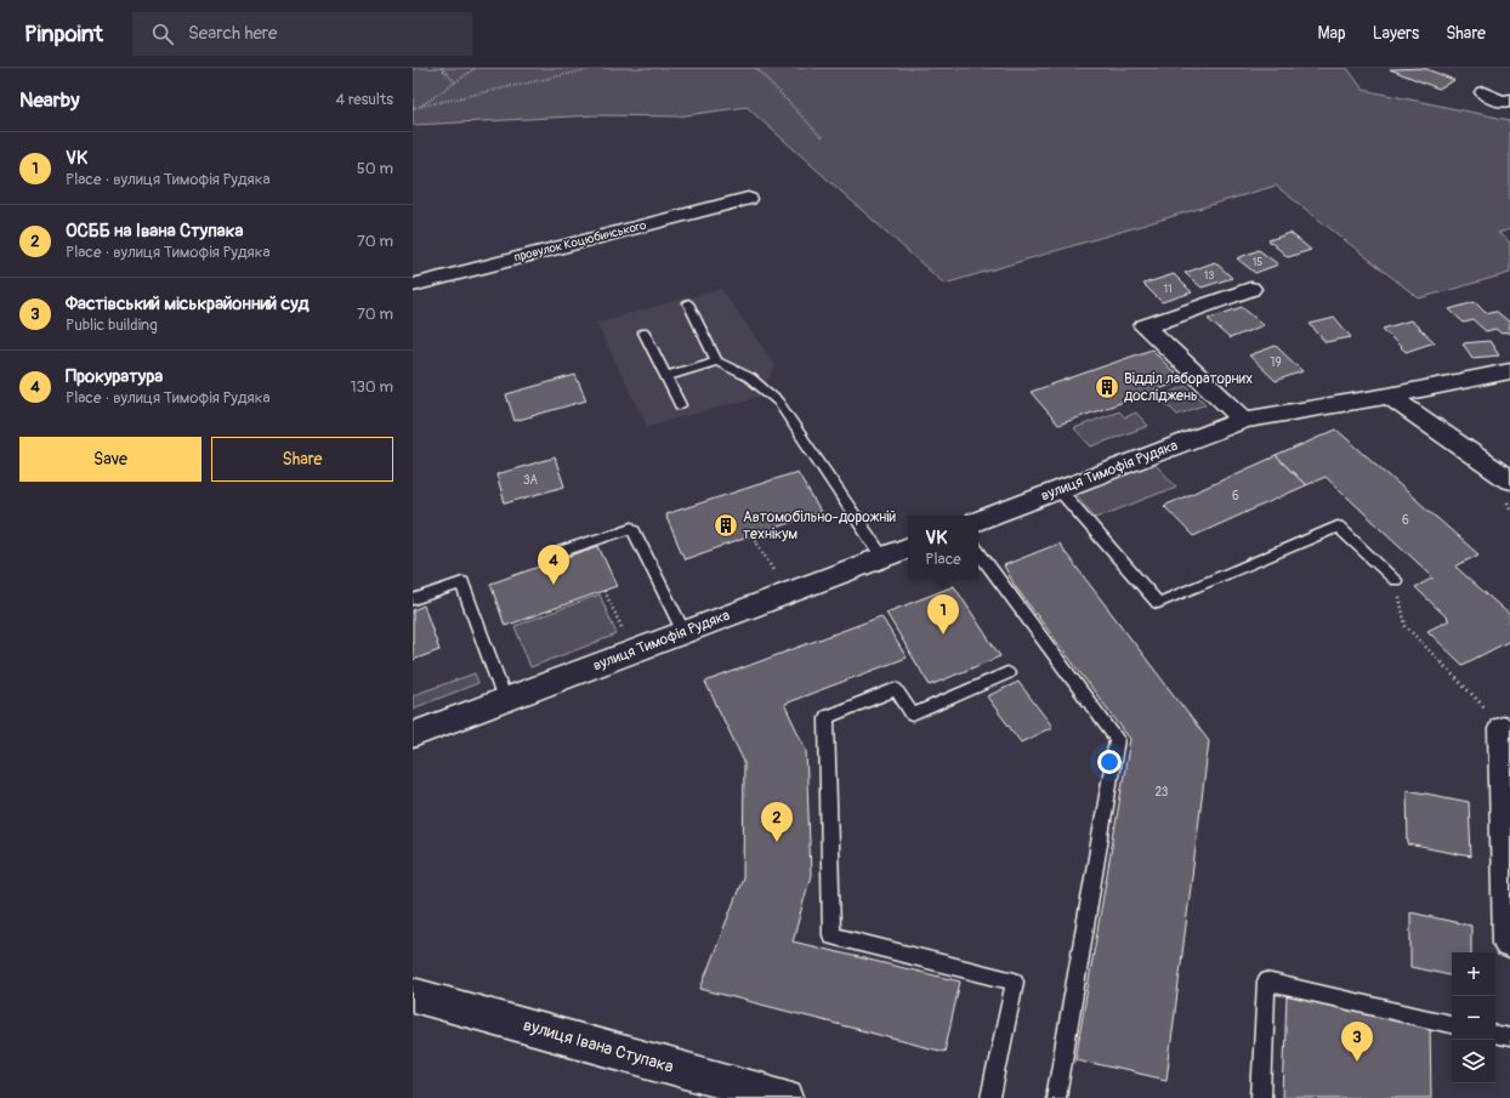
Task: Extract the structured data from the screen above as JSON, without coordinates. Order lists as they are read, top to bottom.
{
  "streets": {
    "street": ["провулок Коцюбинського", "вулиця Тимофія Рудяка", "вулиця Івана Ступака"]
  },
  "places": {
    "building": ["Відділ лабораторних досліджень", "Автомобільно-дорожній технікум"]
  },
  "house_numbers": [
    "15",
    "13",
    "11",
    "19",
    "3А",
    "6",
    "6",
    "23"
  ],
  "page": {
    "header": "Pinpoint",
    "search": "Search here",
    "nav": ["Map", "Layers", "Share"],
    "heading": ["Nearby", "4 results"],
    "list": [
      {
        "mark": "1",
        "name": "VK",
        "note": "Place · вулиця Тимофія Рудяка",
        "value": "50 m"
      },
      {
        "mark": "2",
        "name": "ОСББ на Івана Ступака",
        "note": "Place · вулиця Тимофія Рудяка",
        "value": "70 m"
      },
      {
        "mark": "3",
        "name": "Фастівський міськрайонний суд",
        "note": "Public building",
        "value": "70 m"
      },
      {
        "mark": "4",
        "name": "Прокуратура",
        "note": "Place · вулиця Тимофія Рудяка",
        "value": "130 m"
      }
    ],
    "buttons": ["Save", "Share"],
    "popup": ["VK", "Place"],
    "pins": [
      "4",
      "1",
      "2",
      "3"
    ],
    "map_buttons": ["+", "−"]
  }
}
